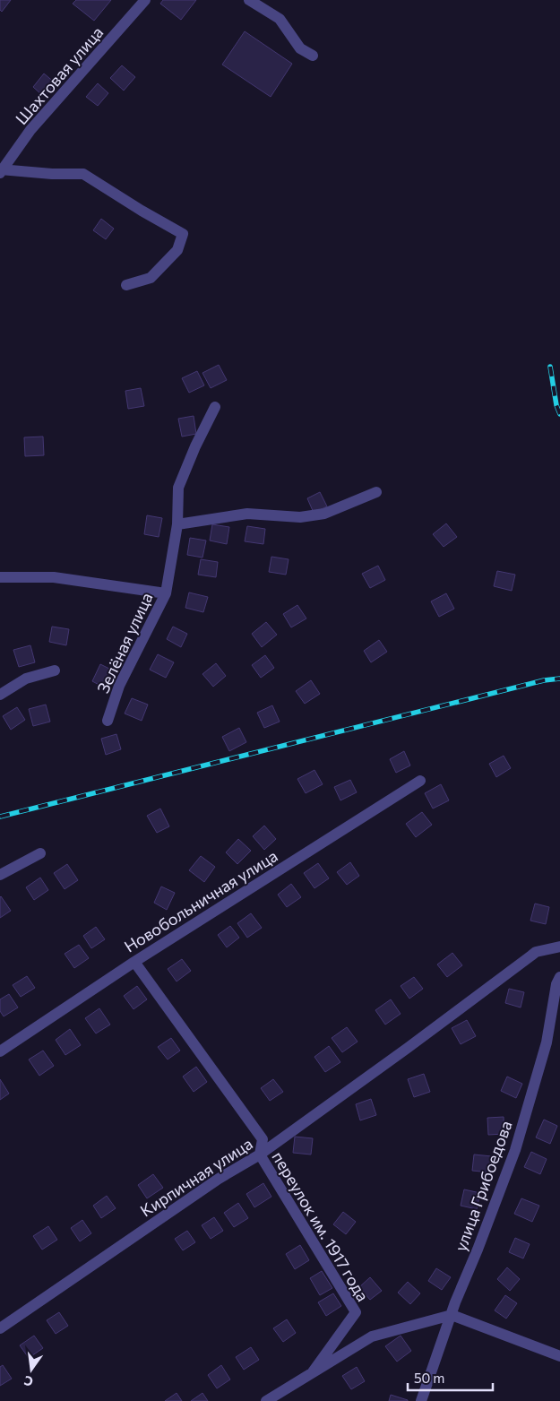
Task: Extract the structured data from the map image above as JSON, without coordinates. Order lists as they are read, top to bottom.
{
  "streets": {
    "street": [
      "Шахтовая улица",
      "Зелёная улица",
      "Новобольничная улица",
      "Кирпичная улица",
      "улица Грибоедова",
      "переулок им. 1917 года"
    ]
  },
  "crossings": [
    ["Новобольничная улица", "переулок им. 1917 года"],
    ["Кирпичная улица", "переулок им. 1917 года"]
  ],
  "scale_bar": "50 m",
  "north": "bottom"
}
